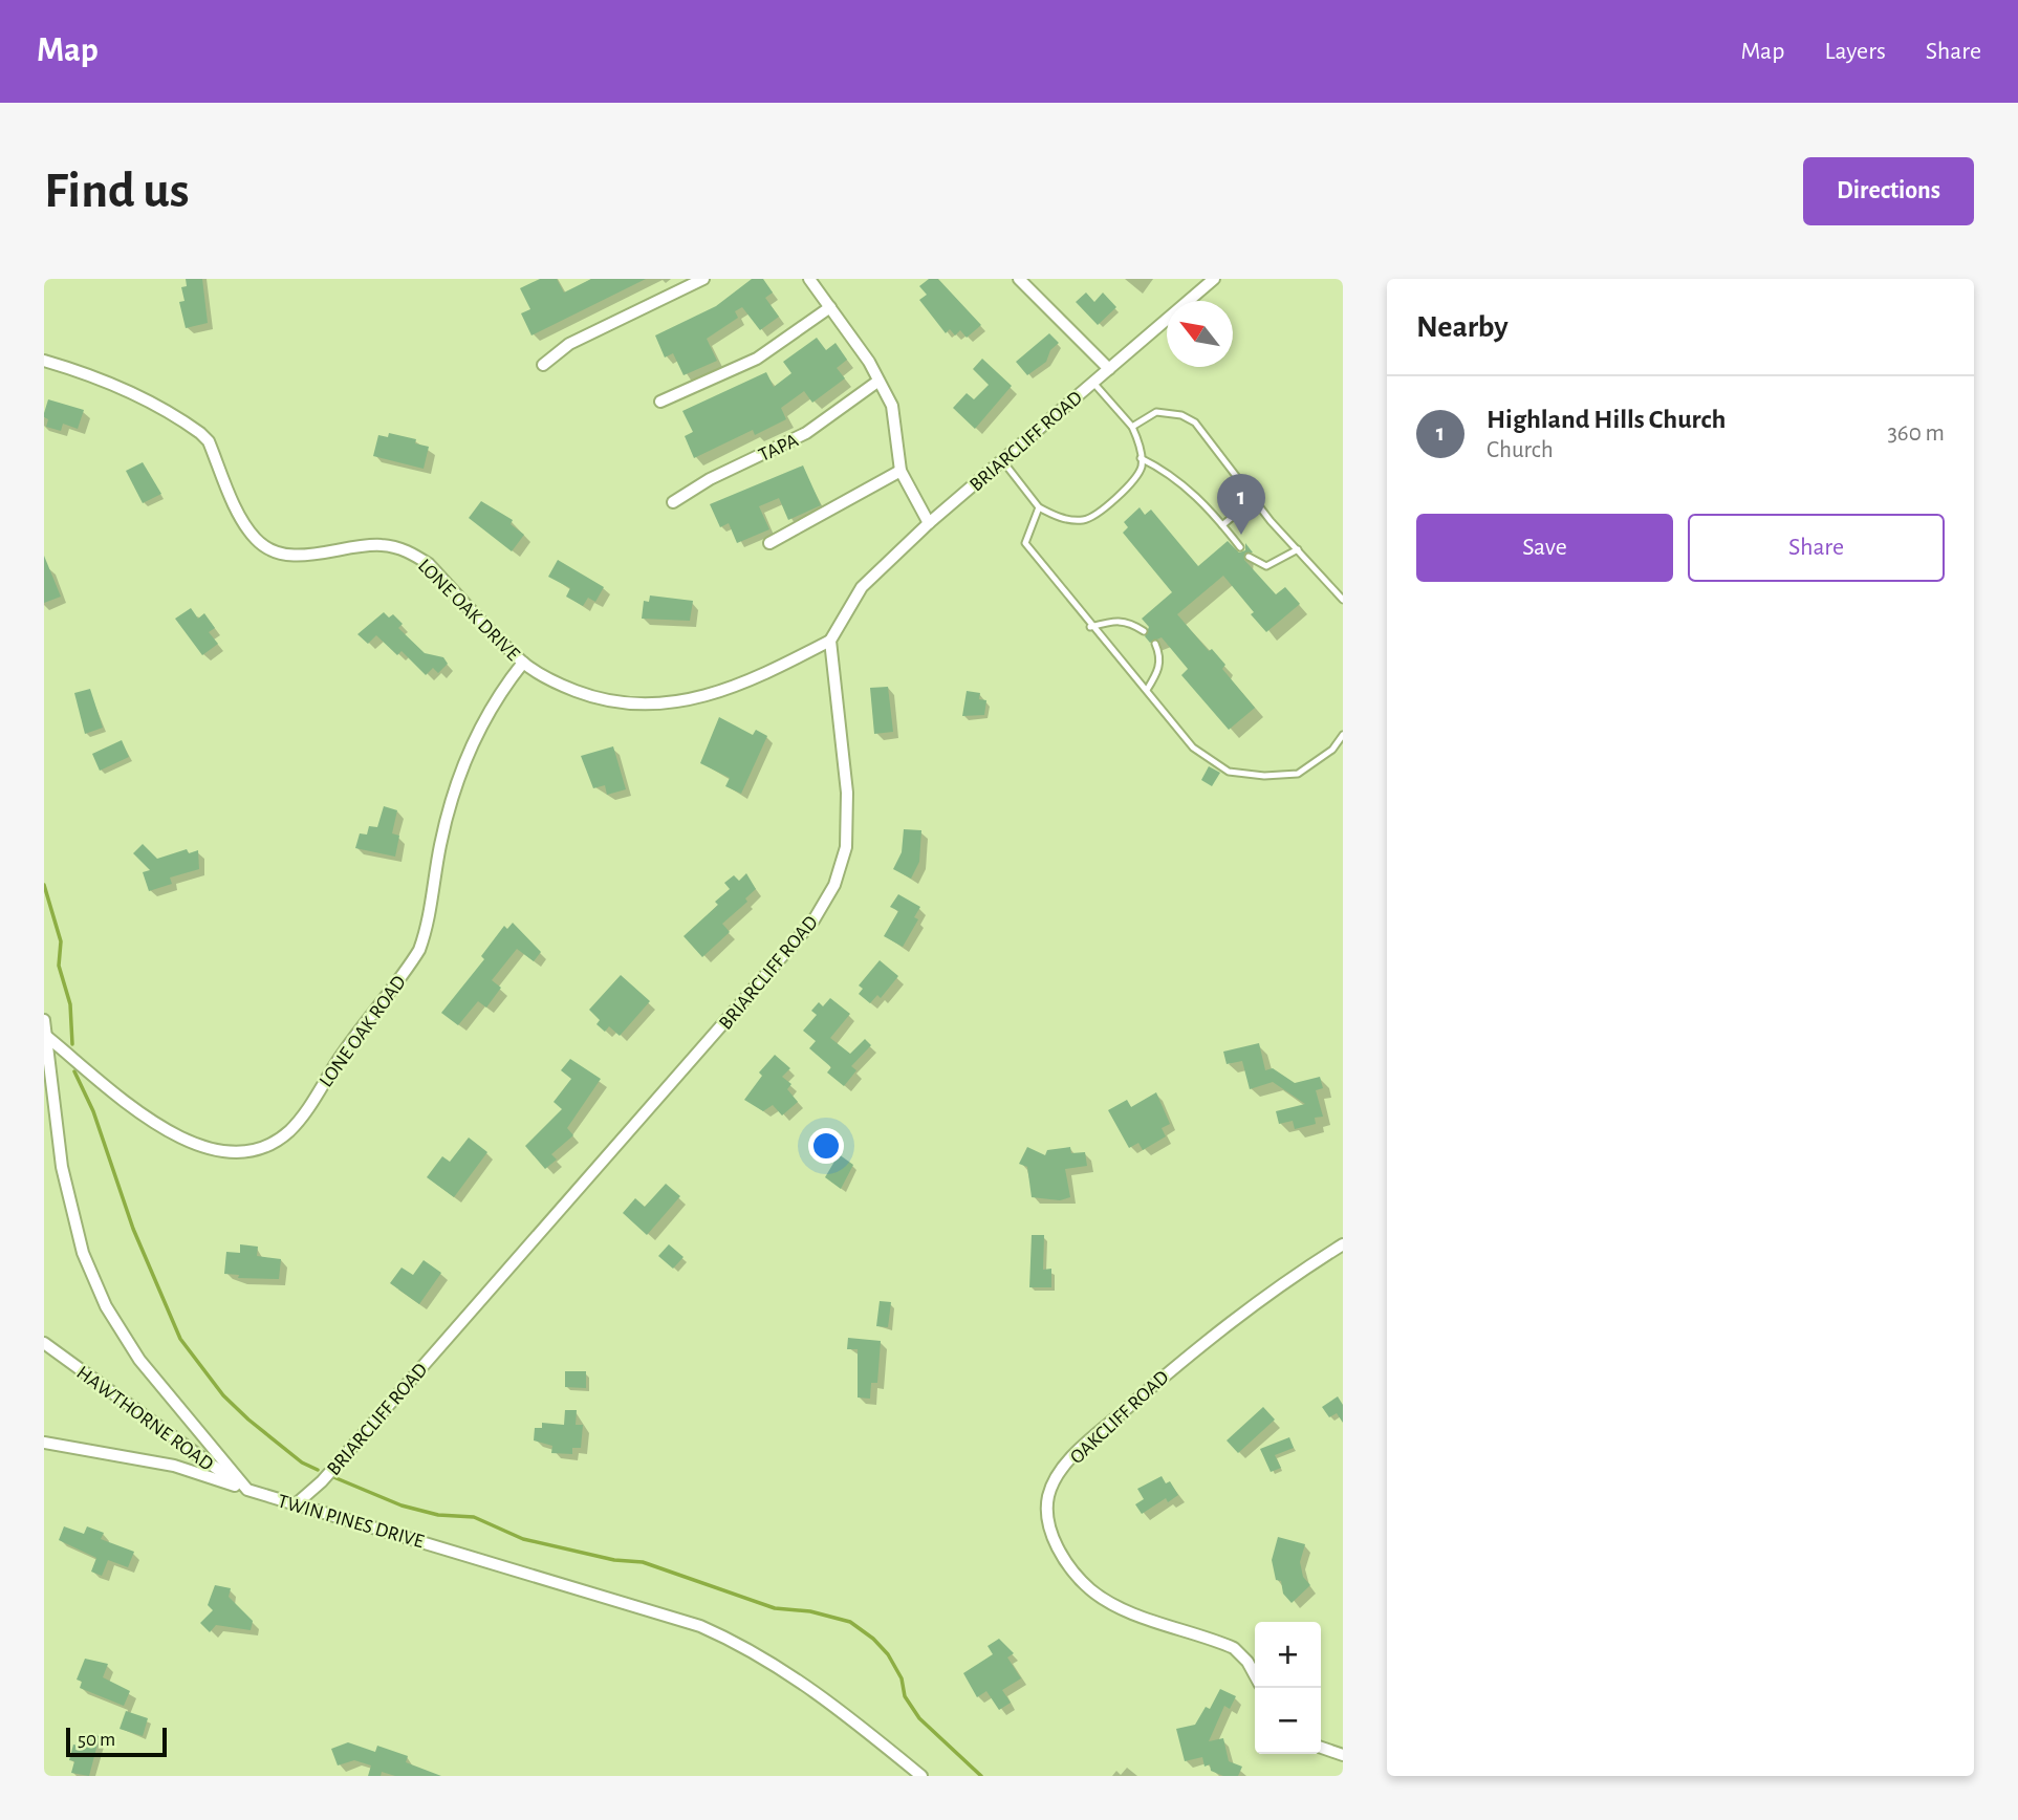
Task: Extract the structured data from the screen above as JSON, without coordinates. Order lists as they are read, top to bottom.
{
  "streets": {
    "street": [
      "BRIARCLIFF ROAD",
      "TAPA",
      "LONE OAK DRIVE",
      "LONE OAK ROAD",
      "OAKCLIFF ROAD",
      "HAWTHORNE ROAD",
      "TWIN PINES DRIVE"
    ]
  },
  "crossings": [
    ["BRIARCLIFF ROAD", "LONE OAK DRIVE"],
    ["BRIARCLIFF ROAD", "TWIN PINES DRIVE"],
    ["LONE OAK DRIVE", "LONE OAK ROAD"],
    ["HAWTHORNE ROAD", "TWIN PINES DRIVE"]
  ],
  "scale_bar": "50 m",
  "north": "top left",
  "page": {
    "header": "Map",
    "nav": ["Map", "Layers", "Share"],
    "buttons": [
      "Directions",
      ["Save", "Share"]
    ],
    "title": "Find us",
    "heading": "Nearby",
    "list": [
      {
        "mark": "1",
        "name": "Highland Hills Church",
        "note": "Church",
        "value": "360 m"
      }
    ],
    "pins": "1",
    "map_buttons": ["+", "−"],
    "scale": "50 m"
  }
}
